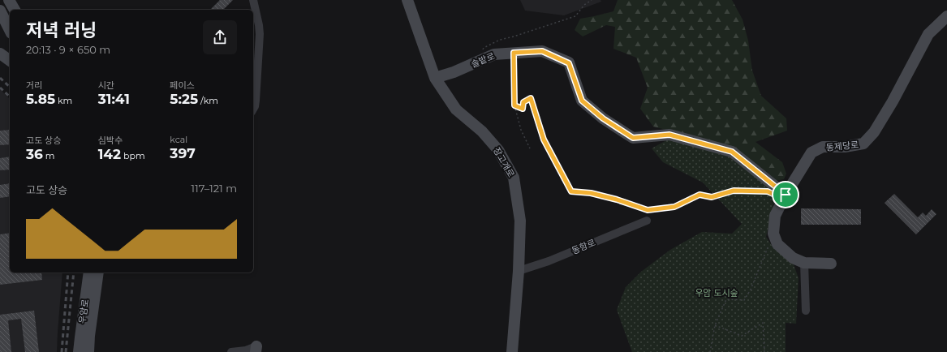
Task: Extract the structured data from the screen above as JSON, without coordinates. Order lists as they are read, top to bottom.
{
  "streets": {
    "street": [
      "솔밭로",
      "동제당로",
      "장고개로",
      "동항로",
      "우암로"
    ]
  },
  "crossings": [
    ["솔밭로", "동제당로"],
    ["솔밭로", "장고개로"],
    ["장고개로", "동항로"]
  ],
  "parks": ["우암 도시숲"],
  "page": {
    "heading": ["저녁 러닝", "20:13 · 9 × 650 m"],
    "stats": [
      ["거리", "5.85 km"],
      ["시간", "31:41"],
      ["페이스", "5:25 /km"],
      ["고도 상승", "36 m"],
      ["심박수", "142 bpm"],
      ["kcal", "397"]
    ],
    "chart": ["고도 상승", "117–121 m"]
  }
}
